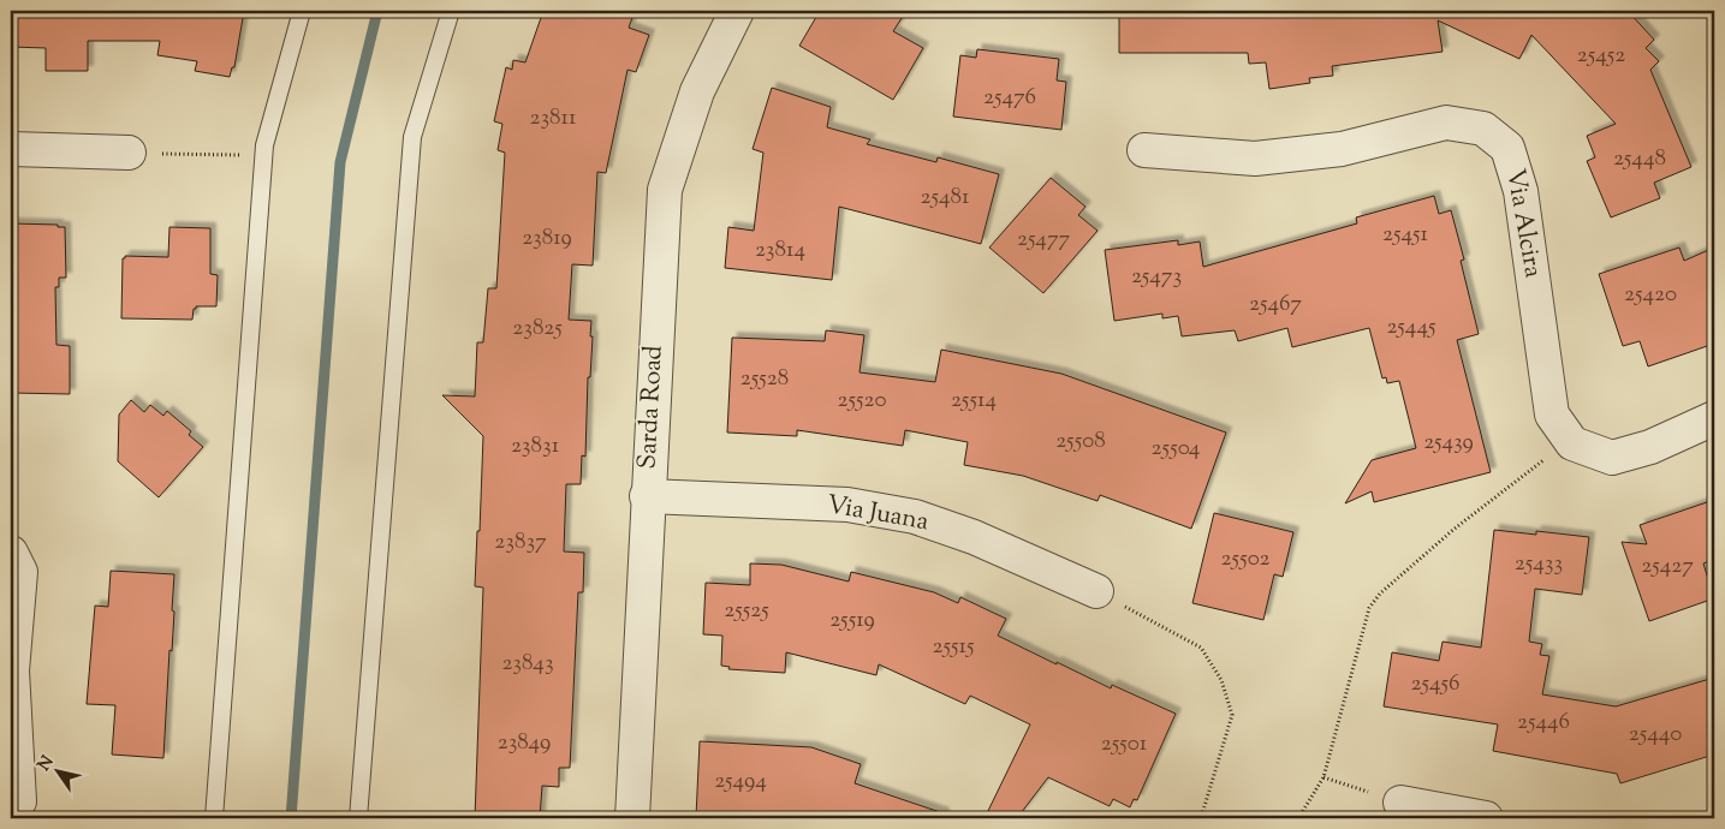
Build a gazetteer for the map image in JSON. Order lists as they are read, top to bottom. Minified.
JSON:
{"streets":{"street":["Via Alcira","Sarda Road","Via Juana"]},"crossings":[["Sarda Road","Via Juana"]],"house_numbers":["25452","25476","23811","25448","25481","25451","23819","25477","23814","25473","25420","25467","25445","23825","25528","25520","25514","25508","25439","23831","25504","23837","25502","25433","25427","25525","25519","25515","23843","25456","25446","25440","23849","25501","25494"],"north":"top left"}
